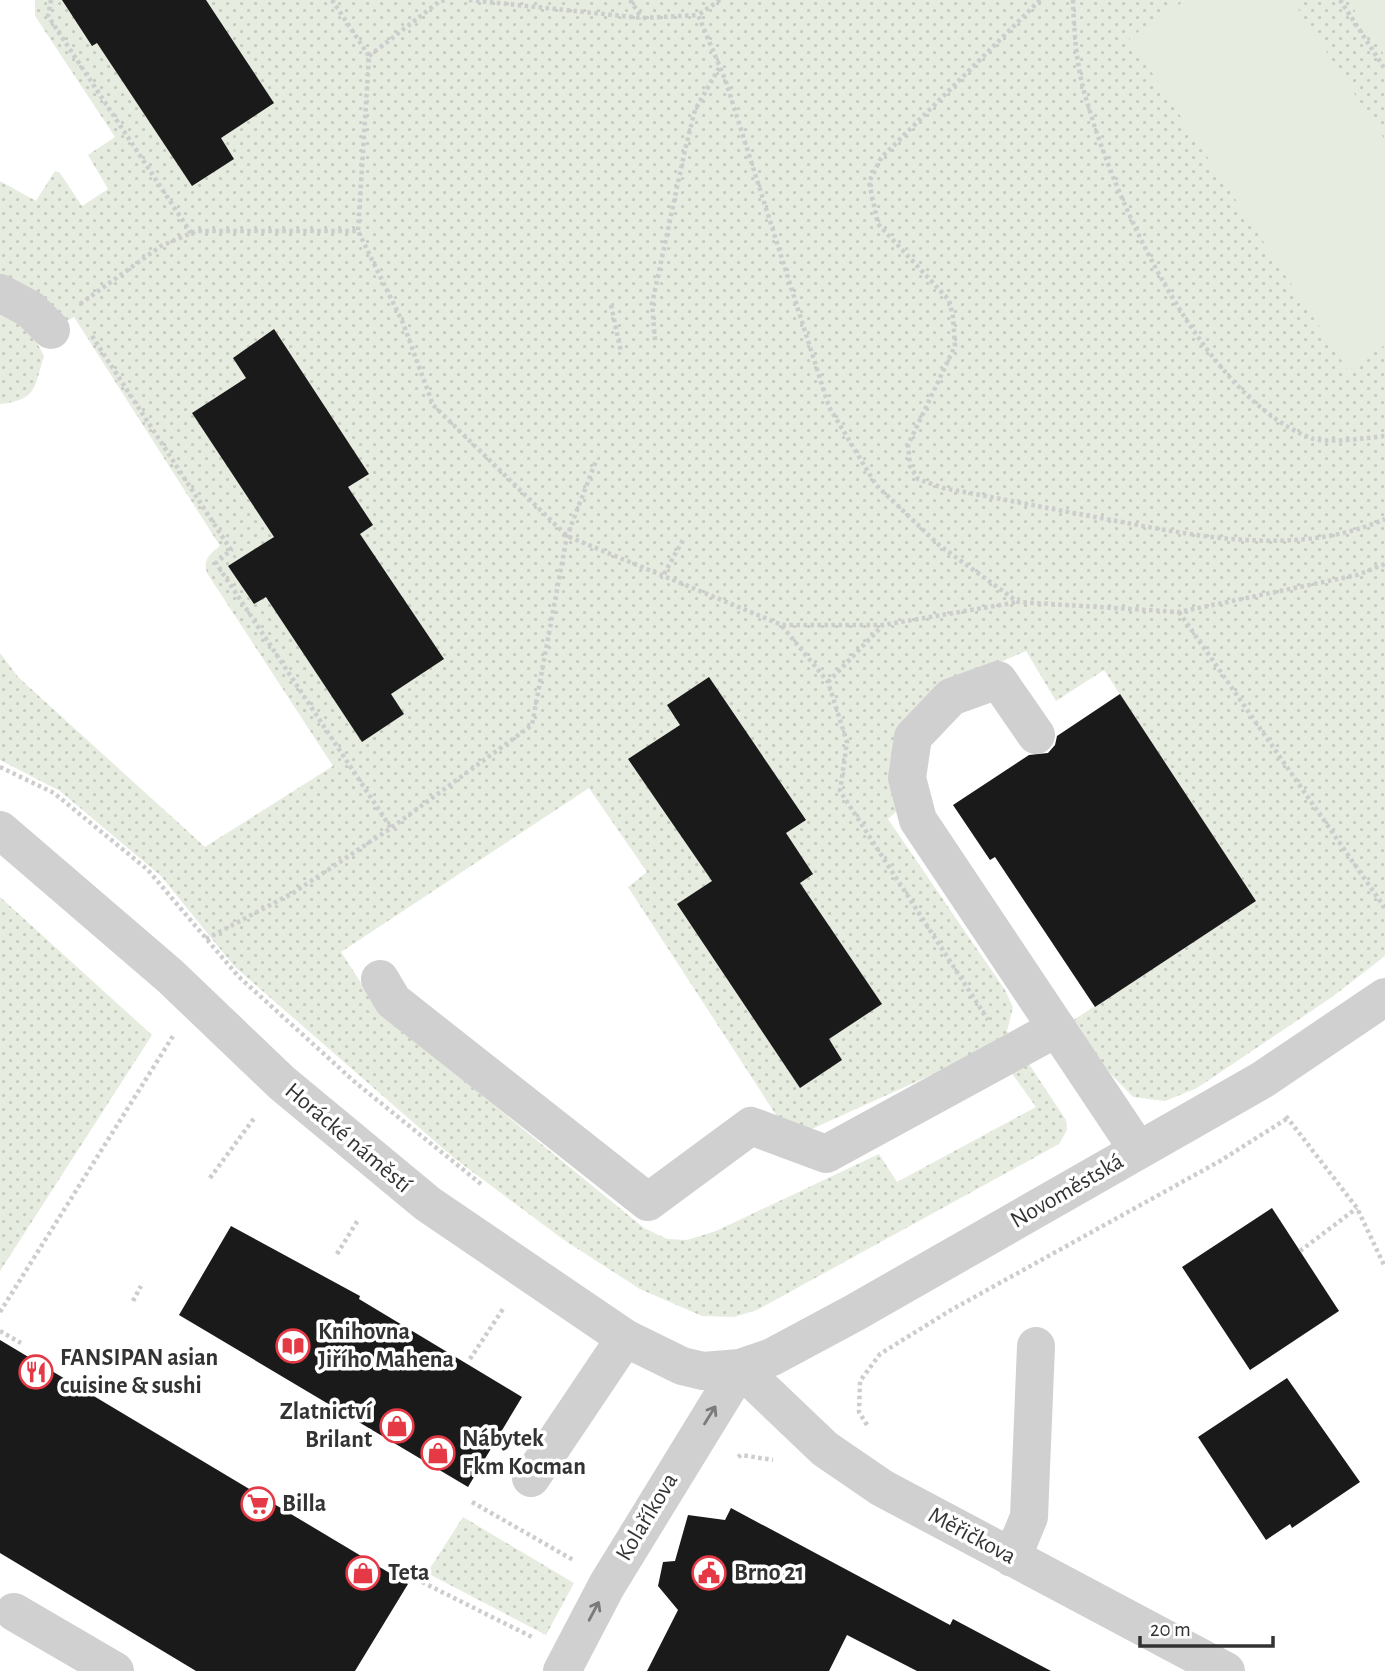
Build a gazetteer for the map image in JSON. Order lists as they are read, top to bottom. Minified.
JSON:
{"streets":{"street":["Horácké náměstí","Novoměstská","Kolaříkova","Měřičkova"]},"crossings":[["Horácké náměstí","Novoměstská"],["Horácké náměstí","Kolaříkova"],["Horácké náměstí","Měřičkova"],["Novoměstská","Kolaříkova"],["Novoměstská","Měřičkova"],["Kolaříkova","Měřičkova"]],"places":{"library":["Knihovna Jiřího Mahena"],"restaurant":["FANSIPAN asian cuisine & sushi"],"shop":["Zlatnictví Brilant","Nábytek Fkm Kocman","Teta"],"supermarket":["Billa"],"public building":["Brno 21"]},"scale_bar":"20 m"}
